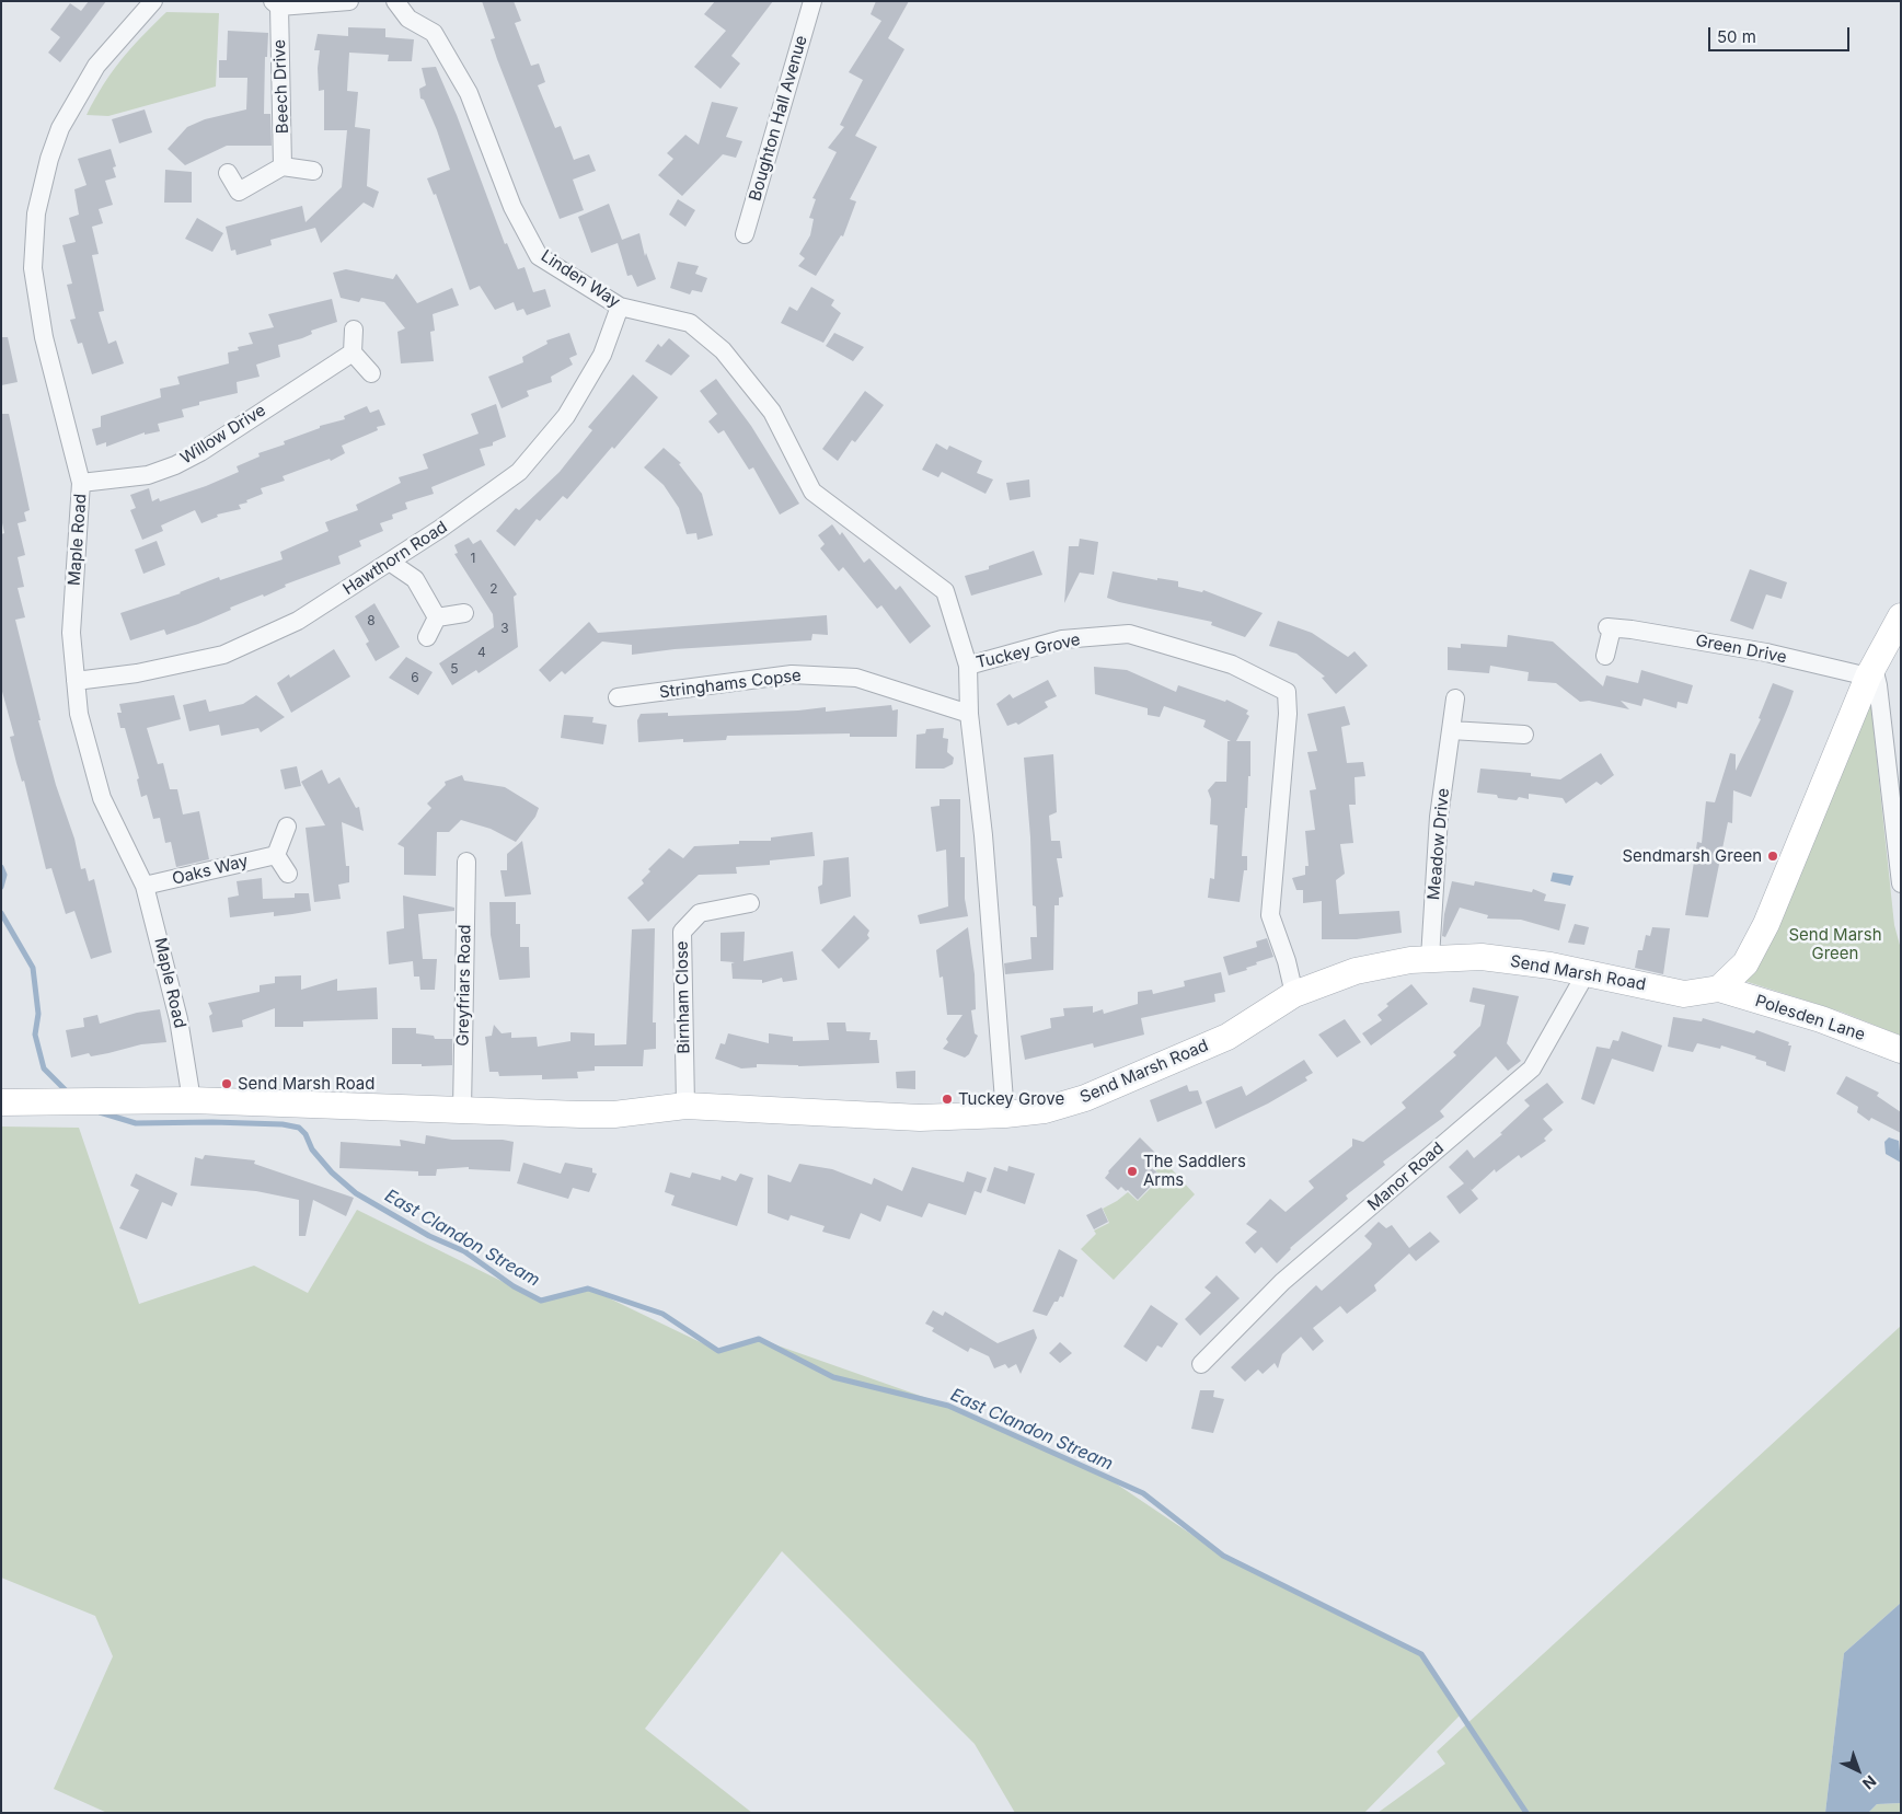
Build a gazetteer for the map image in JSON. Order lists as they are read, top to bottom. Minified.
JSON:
{"streets":{"main road":["Send Marsh Road","Polesden Lane"],"street":["Beech Drive","Boughton Hall Avenue","Linden Way","Willow Drive","Maple Road","Hawthorn Road","Green Drive","Tuckey Grove","Stringhams Copse","Meadow Drive","Oaks Way","Greyfriars Road","Birnham Close","Manor Road"]},"crossings":[["Linden Way","Hawthorn Road"],["Linden Way","Tuckey Grove"],["Willow Drive","Maple Road"],["Maple Road","Hawthorn Road"],["Maple Road","Oaks Way"],["Maple Road","Send Marsh Road"],["Tuckey Grove","Stringhams Copse"],["Tuckey Grove","Send Marsh Road"],["Meadow Drive","Send Marsh Road"],["Send Marsh Road","Greyfriars Road"],["Send Marsh Road","Birnham Close"],["Send Marsh Road","Polesden Lane"],["Send Marsh Road","Manor Road"]],"water":["East Clandon Stream"],"parks":["Send Marsh Green"],"places":["Sendmarsh Green","Send Marsh Road","Tuckey Grove","The Saddlers Arms"],"house_numbers":["1","2","8","3","4","5","6"],"scale_bar":"50 m","north":"bottom right"}
